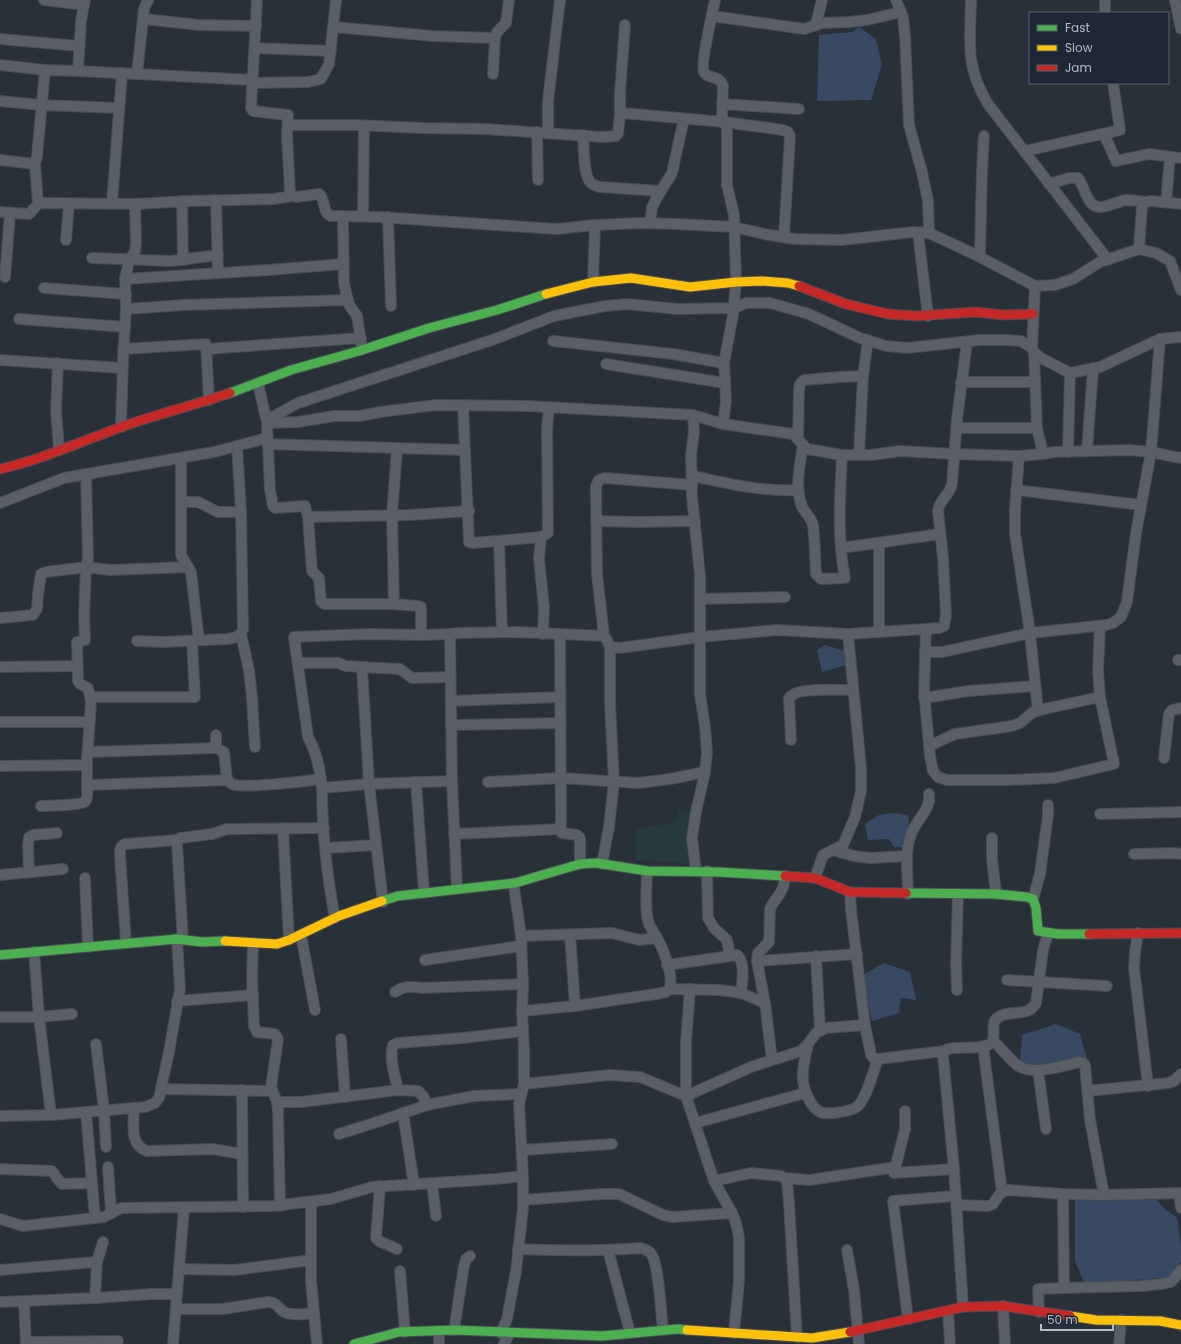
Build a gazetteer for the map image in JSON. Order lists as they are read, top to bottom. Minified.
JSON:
{"legend":["Fast","Slow","Jam"],"scale_bar":"50 m"}
